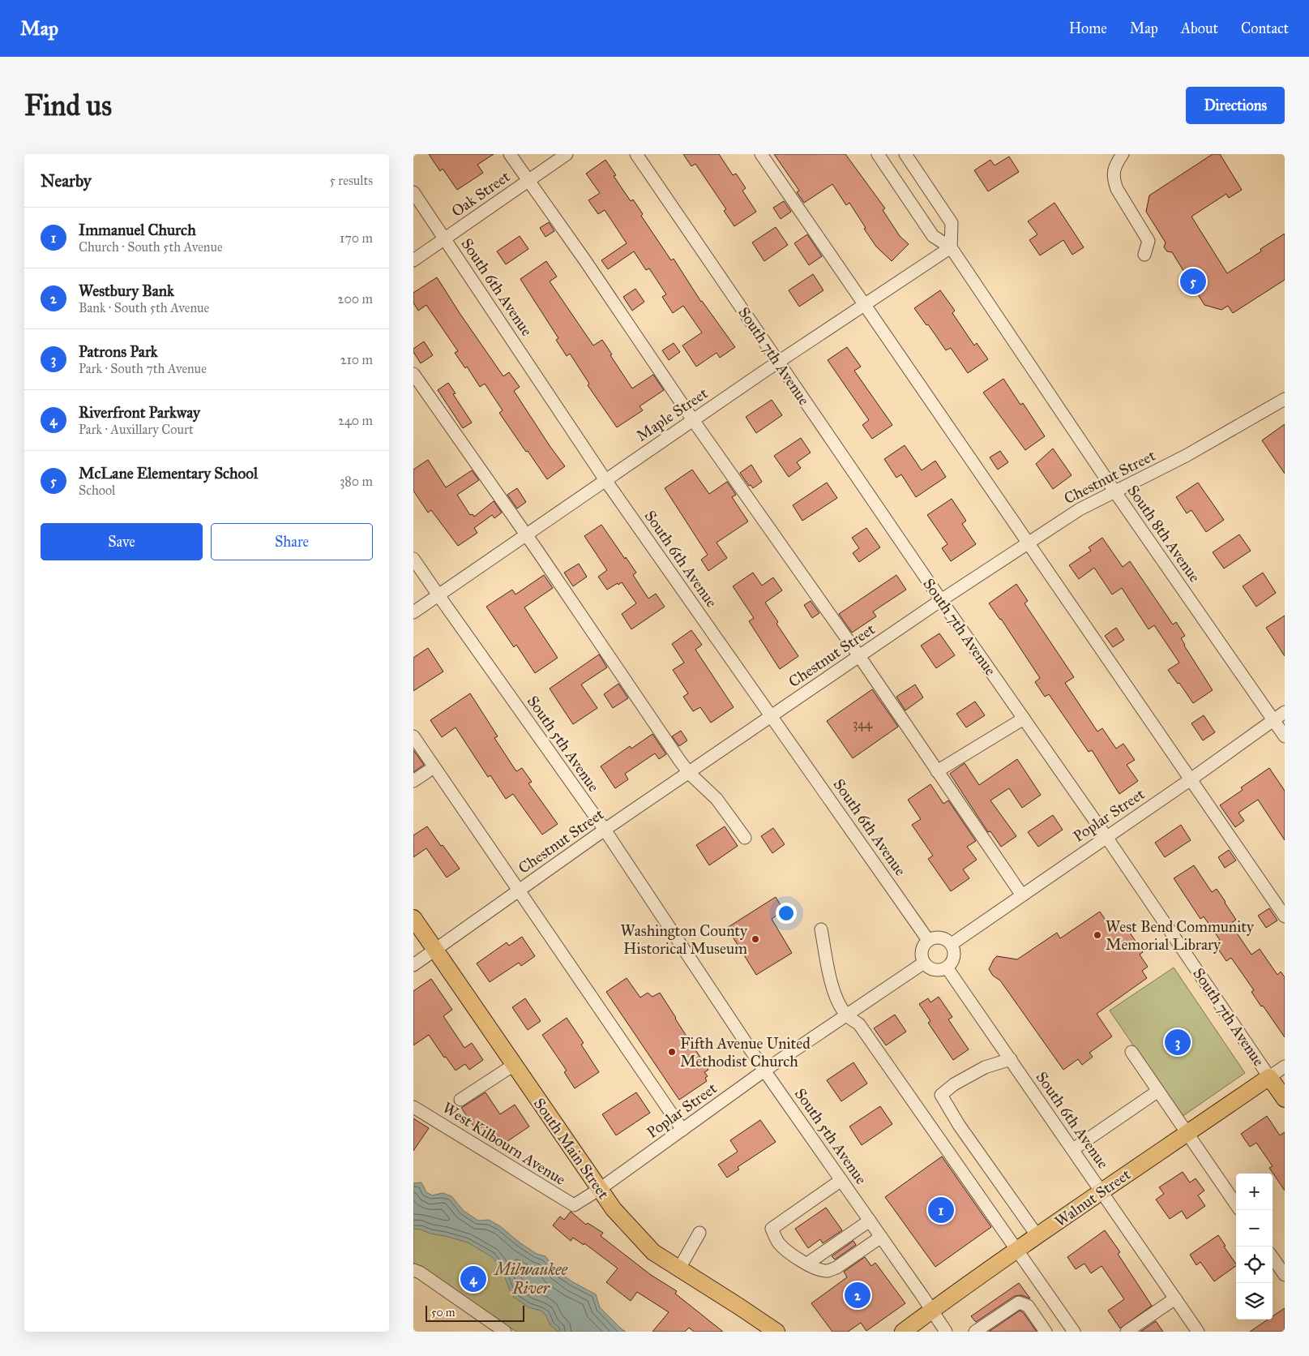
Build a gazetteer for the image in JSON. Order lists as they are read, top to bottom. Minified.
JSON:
{"streets":{"main road":["South 7th Avenue","South Main Street","Walnut Street"],"street":["Oak Street","South 6th Avenue","Maple Street","Chestnut Street","South 8th Avenue","South 5th Avenue","Poplar Street","West Kilbourn Avenue"]},"crossings":[["Oak Street","South 6th Avenue"],["South 6th Avenue","Maple Street"],["South 6th Avenue","Chestnut Street"],["South 6th Avenue","Poplar Street"],["South 6th Avenue","Walnut Street"],["South 7th Avenue","Maple Street"],["South 7th Avenue","Chestnut Street"],["South 7th Avenue","Poplar Street"],["South 7th Avenue","Walnut Street"],["Maple Street","South 8th Avenue"],["Maple Street","South 5th Avenue"],["Chestnut Street","South 8th Avenue"],["Chestnut Street","South 5th Avenue"],["Chestnut Street","South Main Street"],["South 8th Avenue","Poplar Street"],["South 5th Avenue","Poplar Street"],["South 5th Avenue","Walnut Street"],["Poplar Street","West Kilbourn Avenue"],["Poplar Street","South Main Street"],["West Kilbourn Avenue","South Main Street"]],"water":["Milwaukee River"],"places":["West Bend Community Memorial Library","Washington County Historical Museum","Fifth Avenue United Methodist Church"],"house_numbers":["344"],"scale_bar":"50 m","page":{"header":"Map","nav":["Home","Map","About","Contact"],"buttons":["Directions",["Save","Share"]],"title":"Find us","heading":["Nearby","5 results"],"list":[{"mark":"1","name":"Immanuel Church","note":"Church · South 5th Avenue","value":"170 m"},{"mark":"2","name":"Westbury Bank","note":"Bank · South 5th Avenue","value":"200 m"},{"mark":"3","name":"Patrons Park","note":"Park · South 7th Avenue","value":"210 m"},{"mark":"4","name":"Riverfront Parkway","note":"Park · Auxillary Court","value":"240 m"},{"mark":"5","name":"McLane Elementary School","note":"School","value":"380 m"}],"pins":["5","3","1","4","2"],"map_buttons":["+","−"],"scale":"50 m"}}
